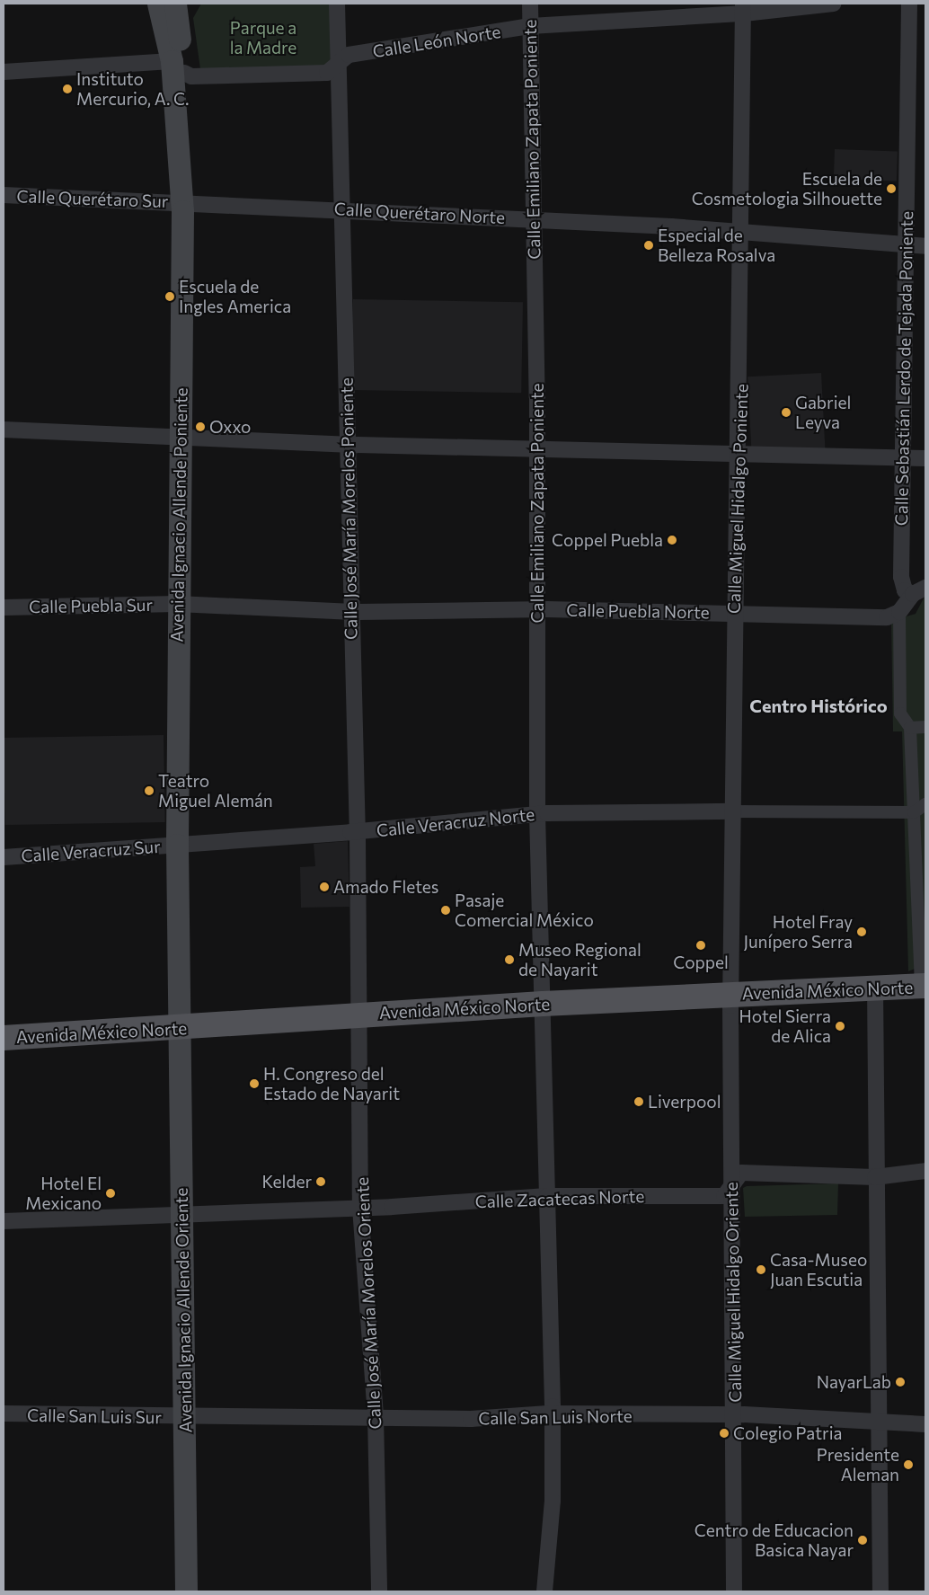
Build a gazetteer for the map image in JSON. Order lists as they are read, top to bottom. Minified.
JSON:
{"streets":{"main road":["Avenida Ignacio Allende Poniente","Avenida México Norte","Avenida Ignacio Allende Oriente"],"street":["Calle León Norte","Calle Emiliano Zapata Poniente","Calle Querétaro Sur","Calle Querétaro Norte","Calle Sebastián Lerdo de Tejada Poniente","Calle Miguel Hidalgo Poniente","Calle José María Morelos Poniente","Calle Puebla Sur","Calle Puebla Norte","Calle Veracruz Norte","Calle Veracruz Sur","Calle Zacatecas Norte","Calle Miguel Hidalgo Oriente","Calle José María Morelos Oriente","Calle San Luis Sur","Calle San Luis Norte"]},"crossings":[["Calle León Norte","Calle Emiliano Zapata Poniente"],["Calle León Norte","Calle Miguel Hidalgo Poniente"],["Calle León Norte","Calle José María Morelos Poniente"],["Calle León Norte","Avenida Ignacio Allende Poniente"],["Calle Emiliano Zapata Poniente","Calle Querétaro Norte"],["Calle Emiliano Zapata Poniente","Calle Puebla Norte"],["Calle Emiliano Zapata Poniente","Calle Veracruz Norte"],["Calle Emiliano Zapata Poniente","Avenida México Norte"],["Calle Emiliano Zapata Poniente","Calle Zacatecas Norte"],["Calle Emiliano Zapata Poniente","Calle San Luis Norte"],["Calle Querétaro Sur","Calle Querétaro Norte"],["Calle Querétaro Sur","Avenida Ignacio Allende Poniente"],["Calle Querétaro Norte","Calle Sebastián Lerdo de Tejada Poniente"],["Calle Querétaro Norte","Calle Miguel Hidalgo Poniente"],["Calle Querétaro Norte","Calle José María Morelos Poniente"],["Calle Querétaro Norte","Avenida Ignacio Allende Poniente"],["Calle Miguel Hidalgo Poniente","Calle Puebla Norte"],["Calle Miguel Hidalgo Poniente","Calle Veracruz Norte"],["Calle Miguel Hidalgo Poniente","Avenida México Norte"],["Calle Miguel Hidalgo Poniente","Calle Miguel Hidalgo Oriente"],["Calle José María Morelos Poniente","Calle Puebla Norte"],["Calle José María Morelos Poniente","Calle Veracruz Norte"],["Calle José María Morelos Poniente","Avenida México Norte"],["Calle José María Morelos Poniente","Calle José María Morelos Oriente"],["Avenida Ignacio Allende Poniente","Calle Puebla Sur"],["Avenida Ignacio Allende Poniente","Calle Puebla Norte"],["Avenida Ignacio Allende Poniente","Calle Veracruz Norte"],["Avenida Ignacio Allende Poniente","Calle Veracruz Sur"],["Avenida Ignacio Allende Poniente","Avenida México Norte"],["Avenida Ignacio Allende Poniente","Avenida Ignacio Allende Oriente"],["Calle Puebla Sur","Calle Puebla Norte"],["Calle Veracruz Norte","Calle Veracruz Sur"],["Avenida México Norte","Calle Miguel Hidalgo Oriente"],["Avenida México Norte","Calle José María Morelos Oriente"],["Avenida México Norte","Avenida Ignacio Allende Oriente"],["Calle Zacatecas Norte","Calle Miguel Hidalgo Oriente"],["Calle Zacatecas Norte","Calle José María Morelos Oriente"],["Calle Zacatecas Norte","Avenida Ignacio Allende Oriente"],["Calle Miguel Hidalgo Oriente","Calle San Luis Norte"],["Calle José María Morelos Oriente","Calle San Luis Norte"],["Avenida Ignacio Allende Oriente","Calle San Luis Sur"],["Avenida Ignacio Allende Oriente","Calle San Luis Norte"],["Calle San Luis Sur","Calle San Luis Norte"]],"districts":["Centro Histórico"],"parks":["Parque a la Madre"],"places":["Instituto Mercurio, A. C.","Escuela de Cosmetologia Silhouette","Especial de Belleza Rosalva","Escuela de Ingles America","Gabriel Leyva","Oxxo","Coppel Puebla","Teatro Miguel Alemán","Amado Fletes","Pasaje Comercial México","Hotel Fray Junípero Serra","Coppel","Museo Regional de Nayarit","Hotel Sierra de Alica","H. Congreso del Estado de Nayarit","Liverpool","Kelder","Hotel El Mexicano","Casa-Museo Juan Escutia","NayarLab","Colegio Patria","Presidente Aleman","Centro de Educacion Basica Nayar"]}
